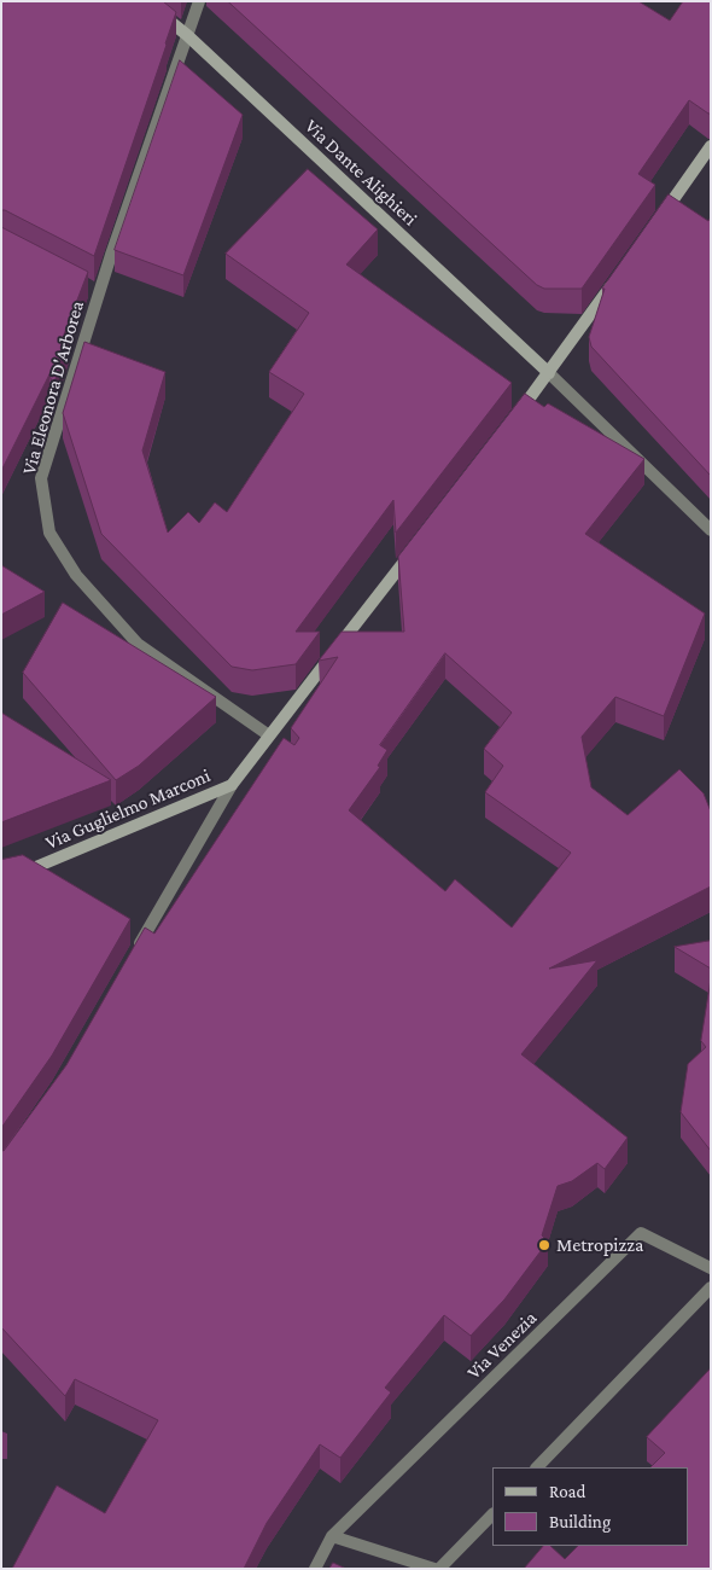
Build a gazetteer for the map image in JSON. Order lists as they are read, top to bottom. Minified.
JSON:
{"streets":{"main road":["Via Dante Alighieri","Via Guglielmo Marconi"],"street":["Via Eleonora D'Arborea","Via Venezia"]},"crossings":[["Via Dante Alighieri","Via Eleonora D'Arborea"],["Via Eleonora D'Arborea","Via Guglielmo Marconi"]],"places":["Metropizza"],"legend":["Road","Building"]}
